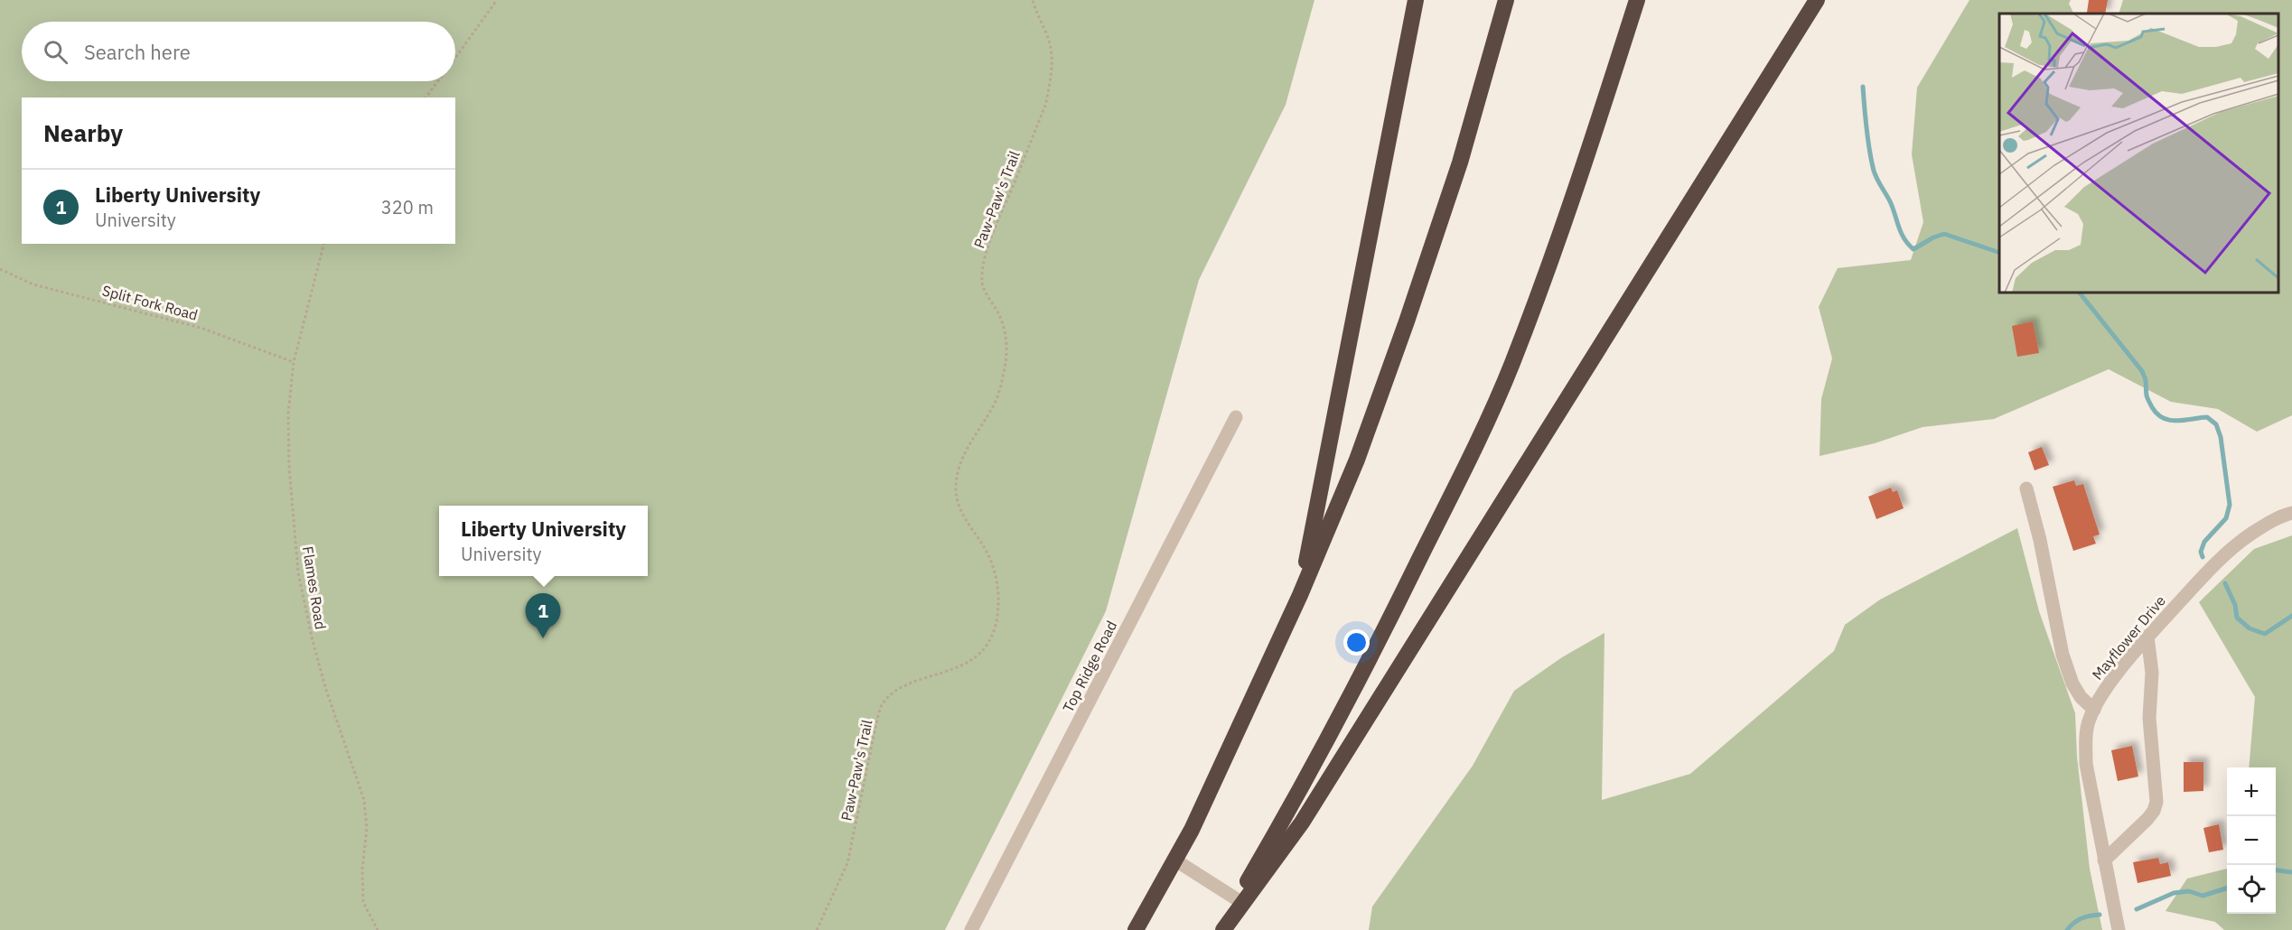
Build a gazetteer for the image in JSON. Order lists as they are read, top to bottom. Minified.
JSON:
{"streets":{"street":["Mayflower Drive","Top Ridge Road"],"path":["Paw-Paw's Trail","Split Fork Road","Flames Road"]},"crossings":[["Split Fork Road","Flames Road"]],"page":{"search":"Search here","heading":"Nearby","list":[{"mark":"1","name":"Liberty University","note":"University","value":"320 m"}],"popup":["Liberty University","University"],"pins":"1","map_buttons":["+","−"]}}
